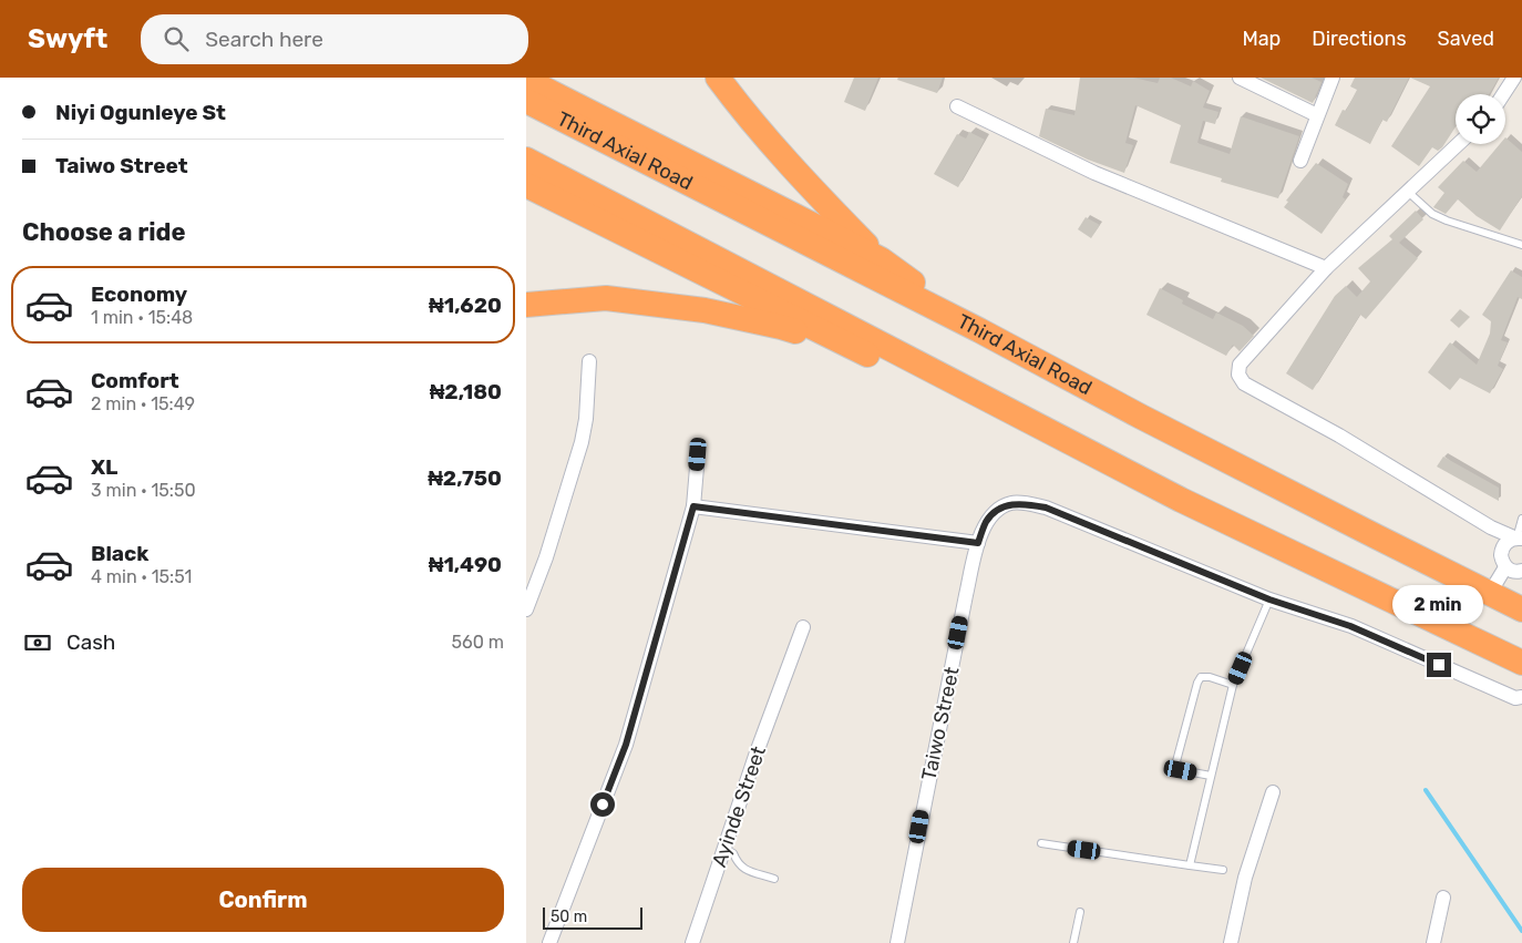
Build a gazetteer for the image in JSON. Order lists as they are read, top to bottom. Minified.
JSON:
{"streets":{"highway":["Third Axial Road"],"street":["Taiwo Street","Ayinde Street"]},"scale_bar":"50 m","page":{"header":"Swyft","search":"Search here","nav":["Map","Directions","Saved"],"banner":["Niyi Ogunleye St","Taiwo Street"],"heading":"Choose a ride","list":[{"name":"Economy","note":"1 min · 15:48","value":"₦1,620"},{"name":"Comfort","note":"2 min · 15:49","value":"₦2,180"},{"name":"XL","note":"3 min · 15:50","value":"₦2,750"},{"name":"Black","note":"4 min · 15:51","value":"₦1,490"}],"bubble":"2 min","pay":["Cash","560 m"],"buttons":"Confirm","scale":"50 m"}}
